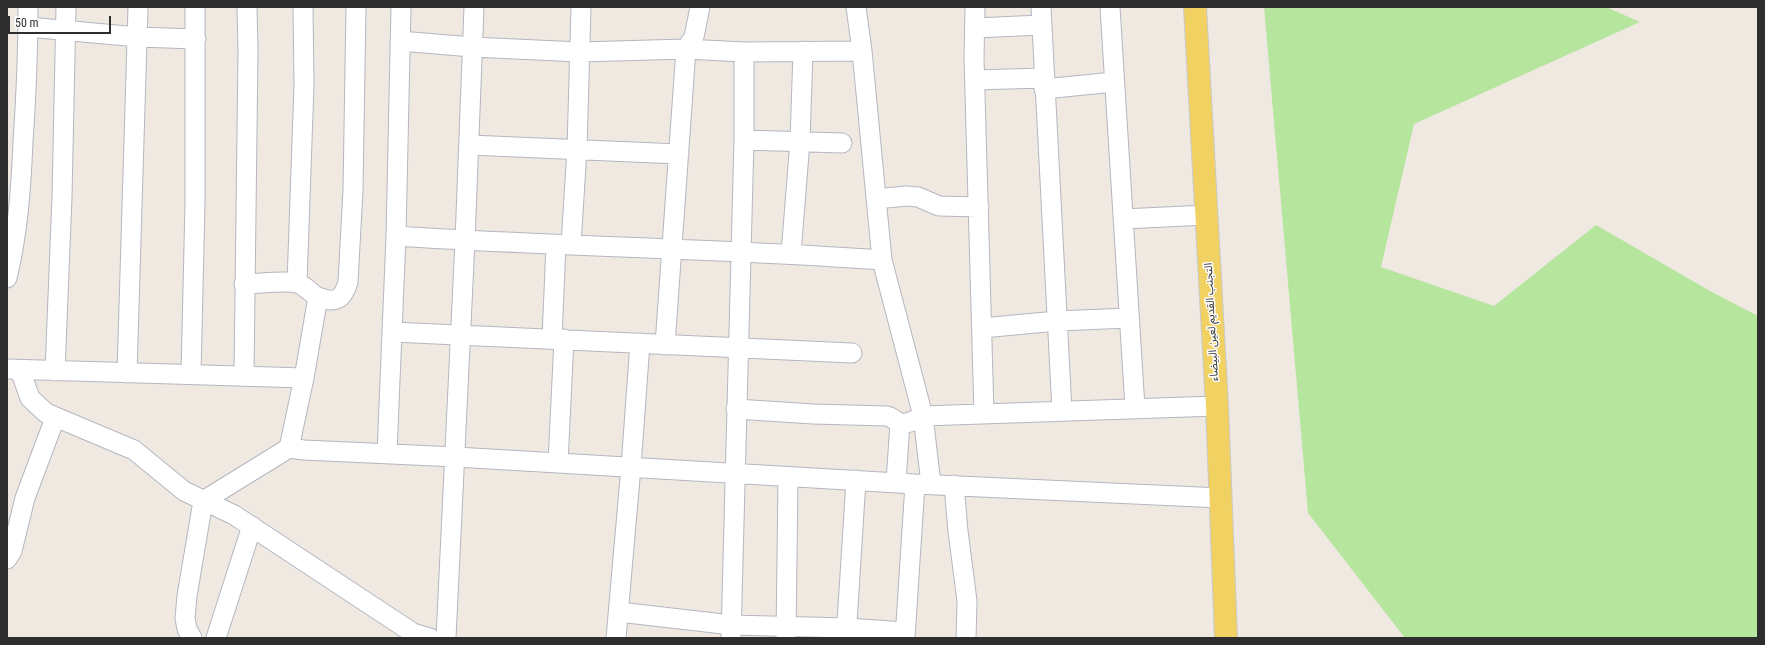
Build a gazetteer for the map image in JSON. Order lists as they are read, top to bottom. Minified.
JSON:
{"streets":{"main road":["التجنب القديم لعين البيضاء"]},"scale_bar":"50 m"}
